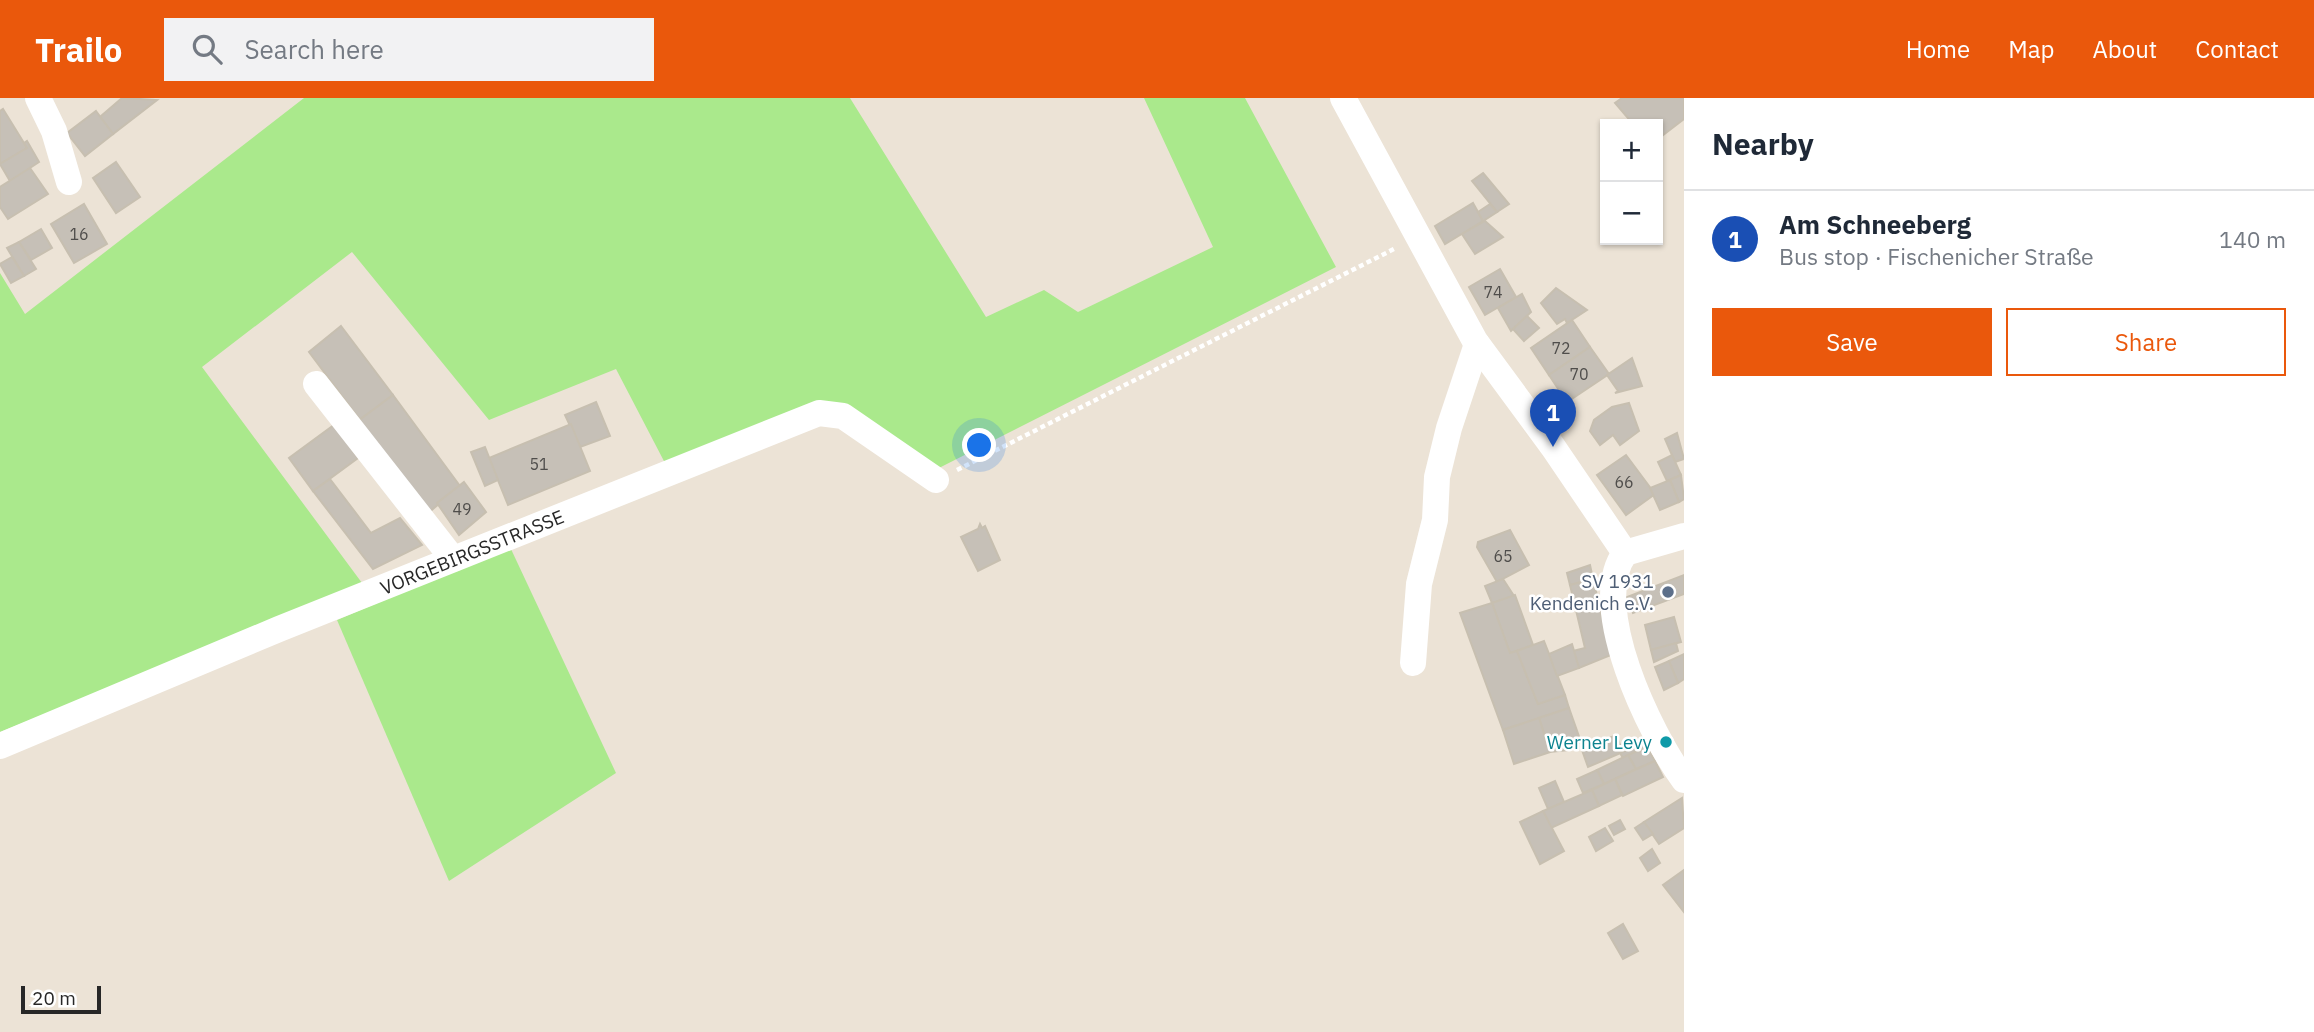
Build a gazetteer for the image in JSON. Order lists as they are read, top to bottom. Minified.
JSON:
{"streets":{"street":["VORGEBIRGSSTRASSE"]},"places":["SV 1931 Kendenich e.V.","Werner Levy"],"house_numbers":["16","74","72","70","51","66","49","65"],"scale_bar":"20 m","page":{"header":"Trailo","search":"Search here","nav":["Home","Map","About","Contact"],"heading":"Nearby","map_buttons":["+","−"],"list":[{"mark":"1","name":"Am Schneeberg","note":"Bus stop · Fischenicher Straße","value":"140 m"}],"buttons":["Save","Share"],"pins":"1","scale":"20 m"}}
